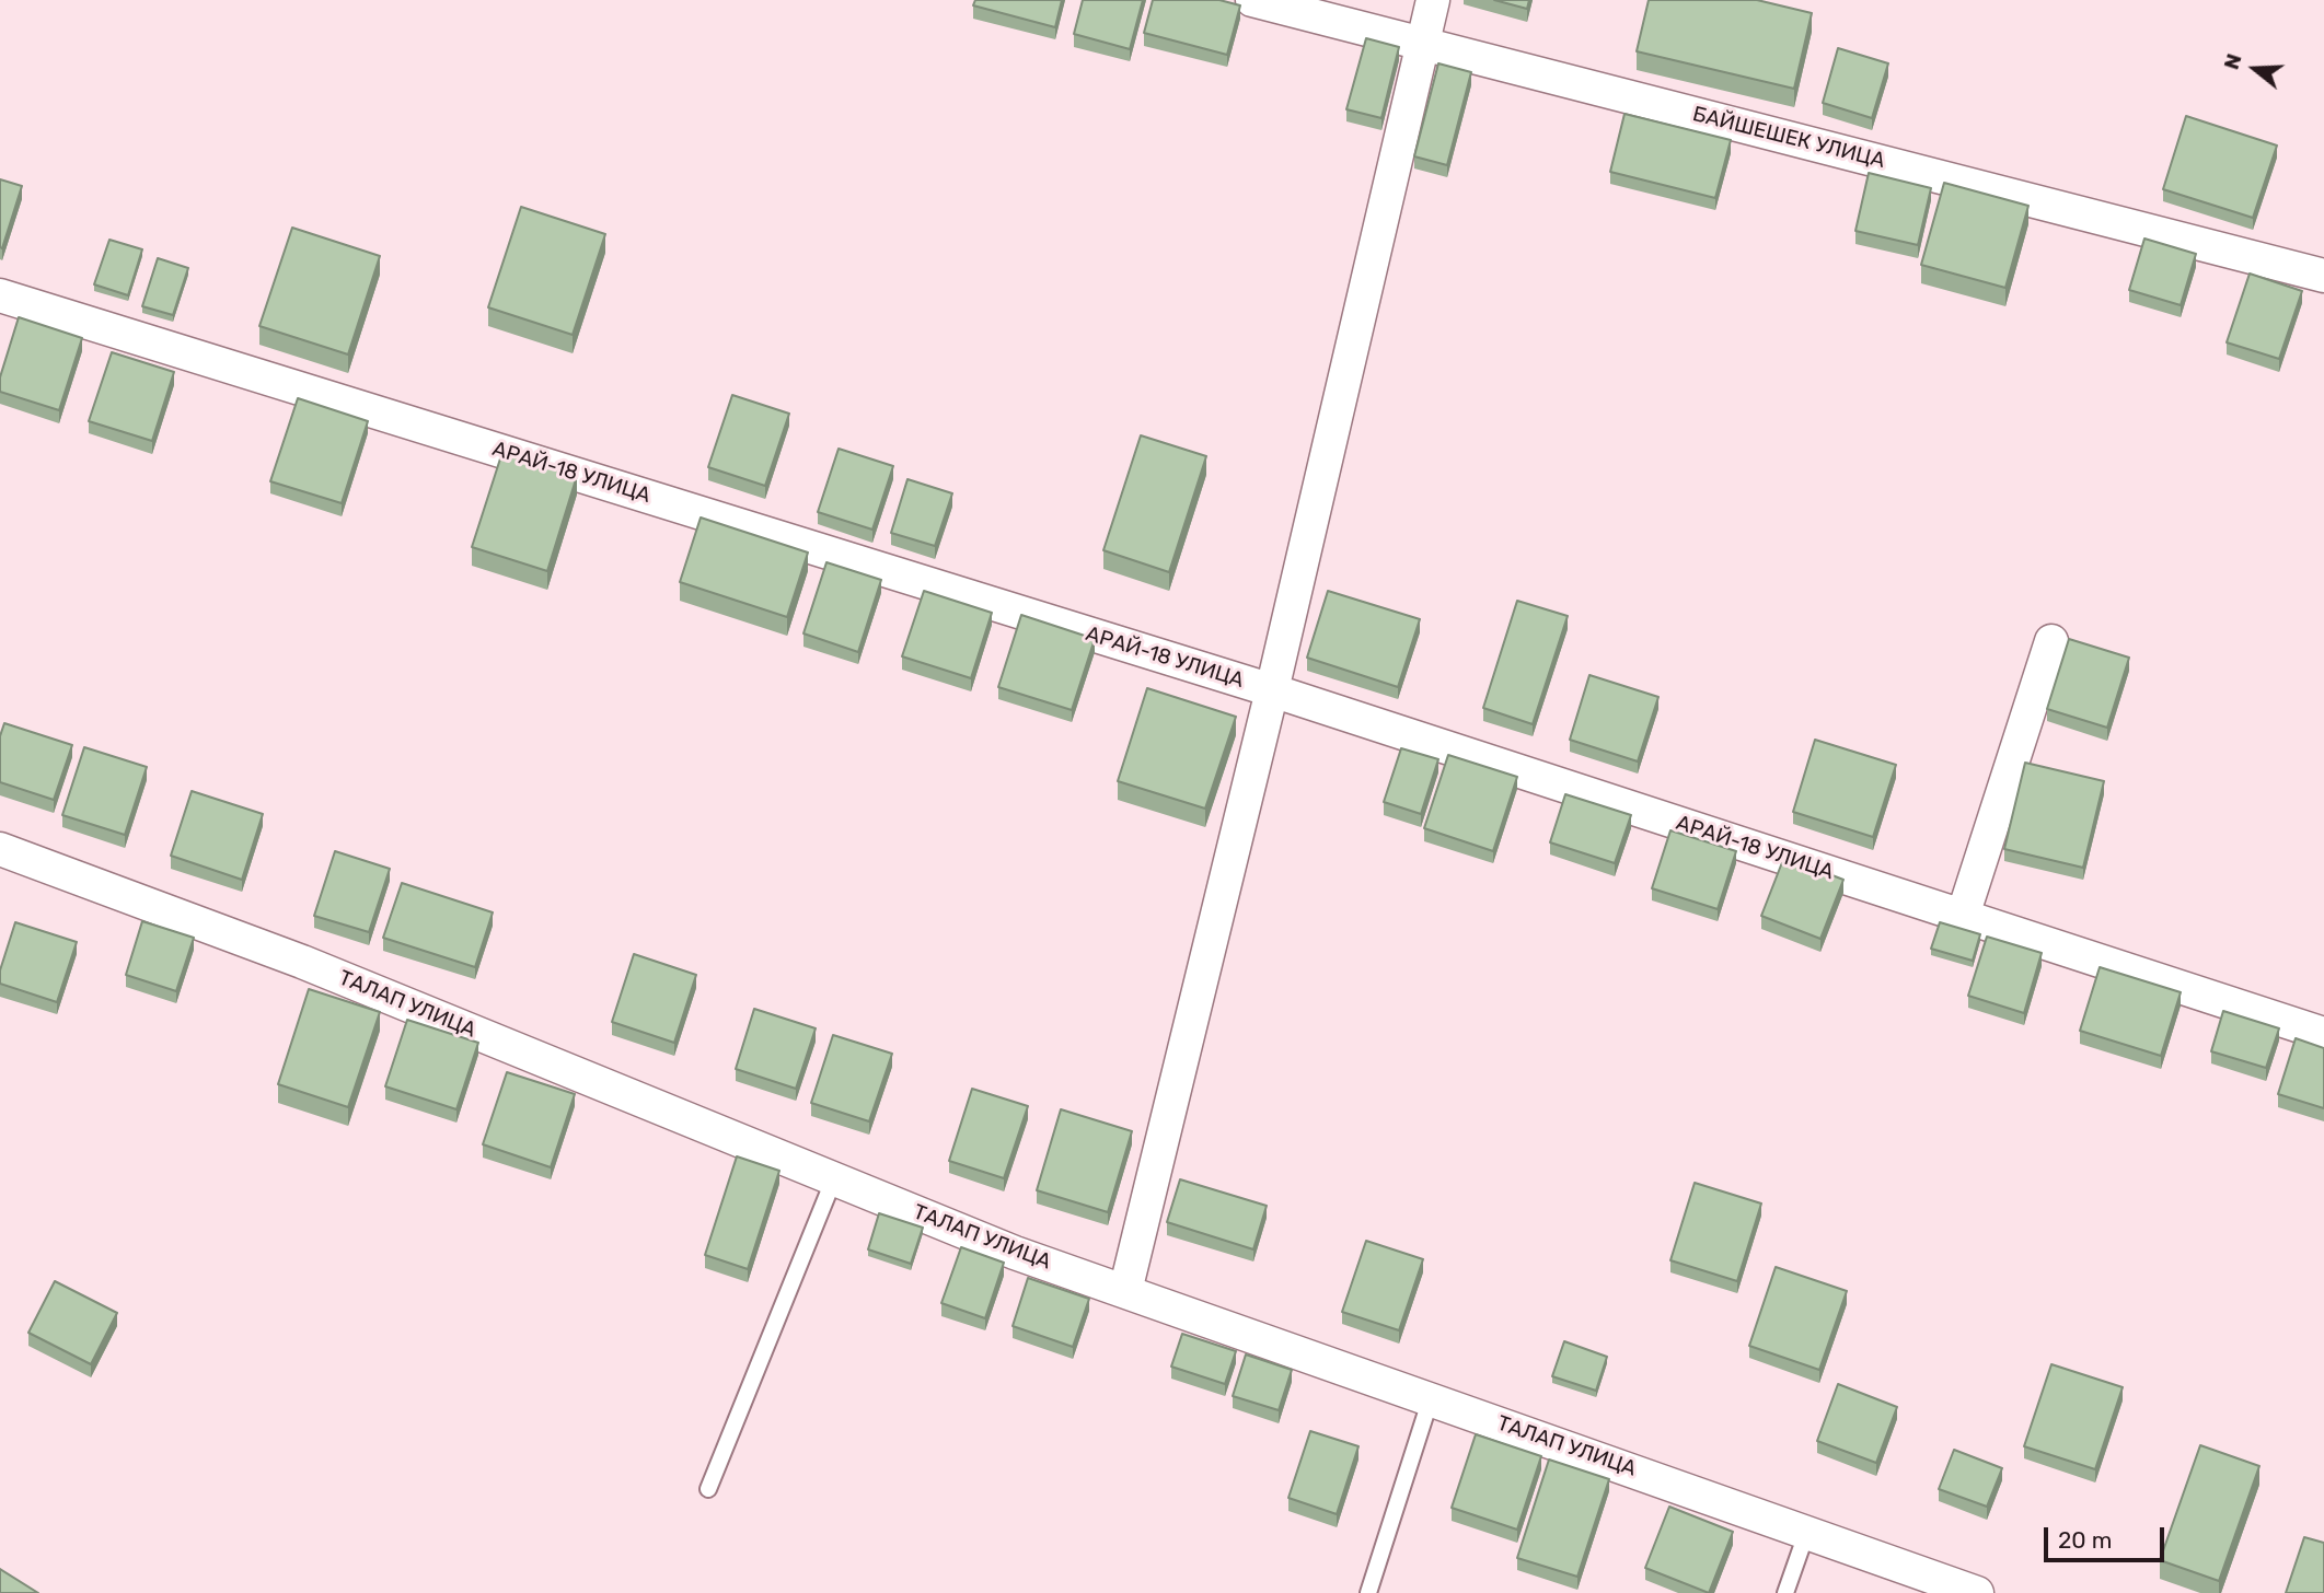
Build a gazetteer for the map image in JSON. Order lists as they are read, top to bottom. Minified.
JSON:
{"streets":{"street":["БАЙШЕШЕК УЛИЦА","АРАЙ-18 УЛИЦА","ТАЛАП УЛИЦА"]},"scale_bar":"20 m","north":"left"}
